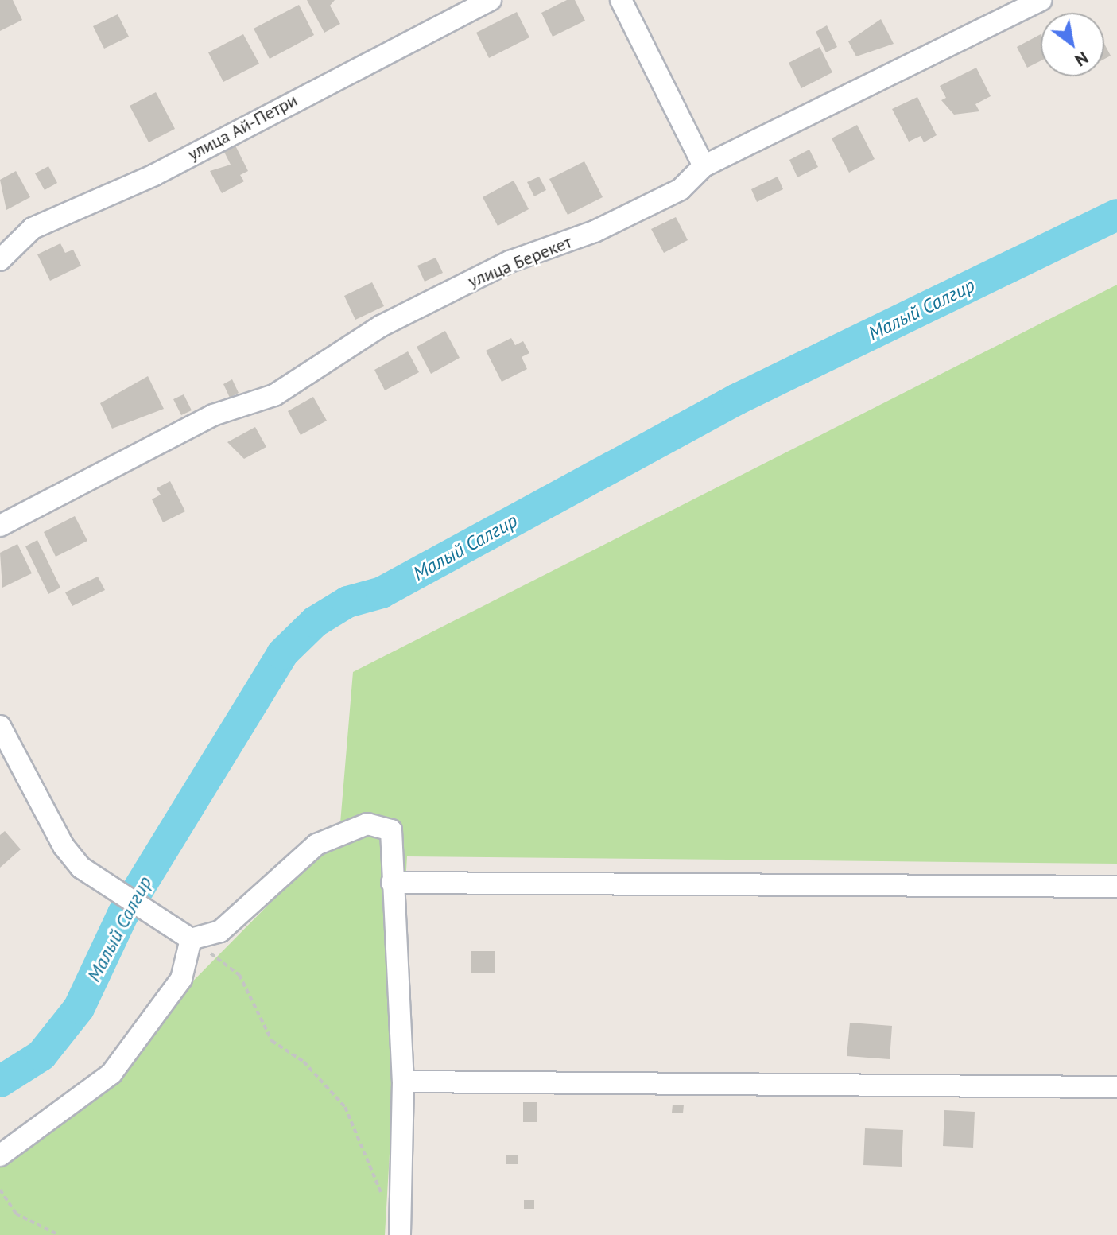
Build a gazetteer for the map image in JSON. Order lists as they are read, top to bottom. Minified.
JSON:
{"streets":{"street":["улица Ай-Петри","улица Берекет"]},"water":["Малый Салгир"],"north":"bottom right"}
